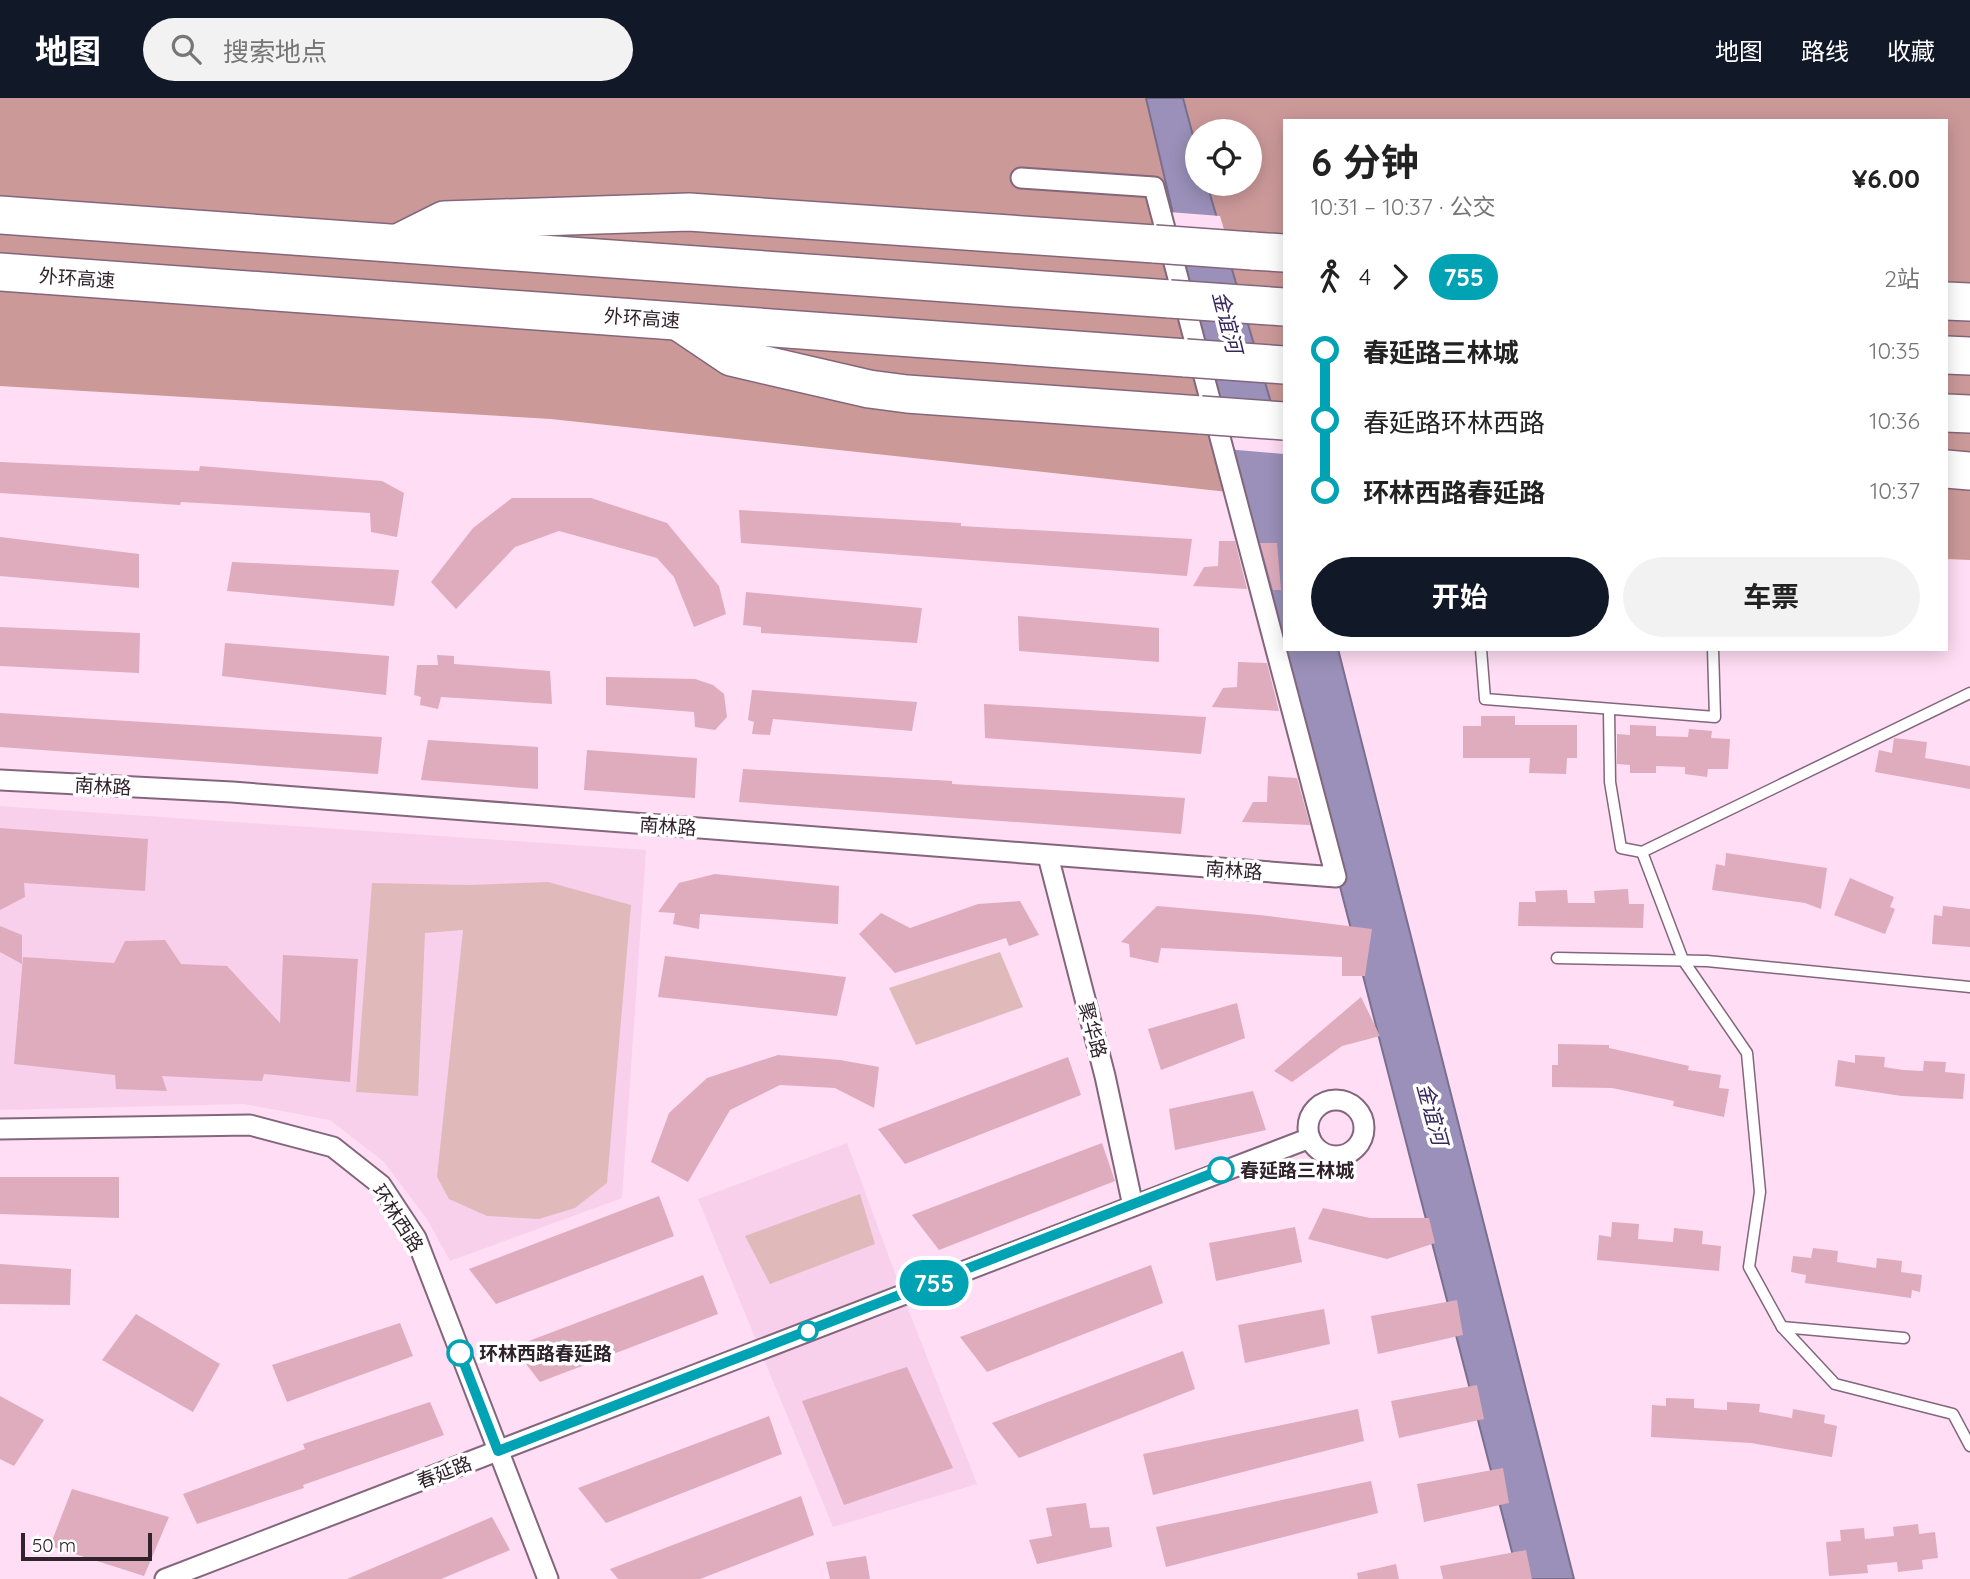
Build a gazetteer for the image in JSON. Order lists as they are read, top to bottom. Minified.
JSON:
{"streets":{"highway":["外环高速"],"street":["南林路","聚华路","环林西路","春延路"]},"crossings":[["南林路","聚华路"],["聚华路","春延路"],["环林西路","春延路"]],"water":["金谊河"],"places":["春延路三林城","环林西路春延路"],"lines":["bus line 755"],"scale_bar":"50 m","page":{"header":"地图","search":"搜索地点","nav":["地图","路线","收藏"],"on_map":"755","heading":["6 分钟","10:31 – 10:37 · 公交","¥6.00"],"legs":["4","755","2站"],"list":[{"name":"春延路三林城","value":"10:35"},{"name":"春延路环林西路","value":"10:36"},{"name":"环林西路春延路","value":"10:37"}],"buttons":["开始","车票"],"scale":"50 m"}}
